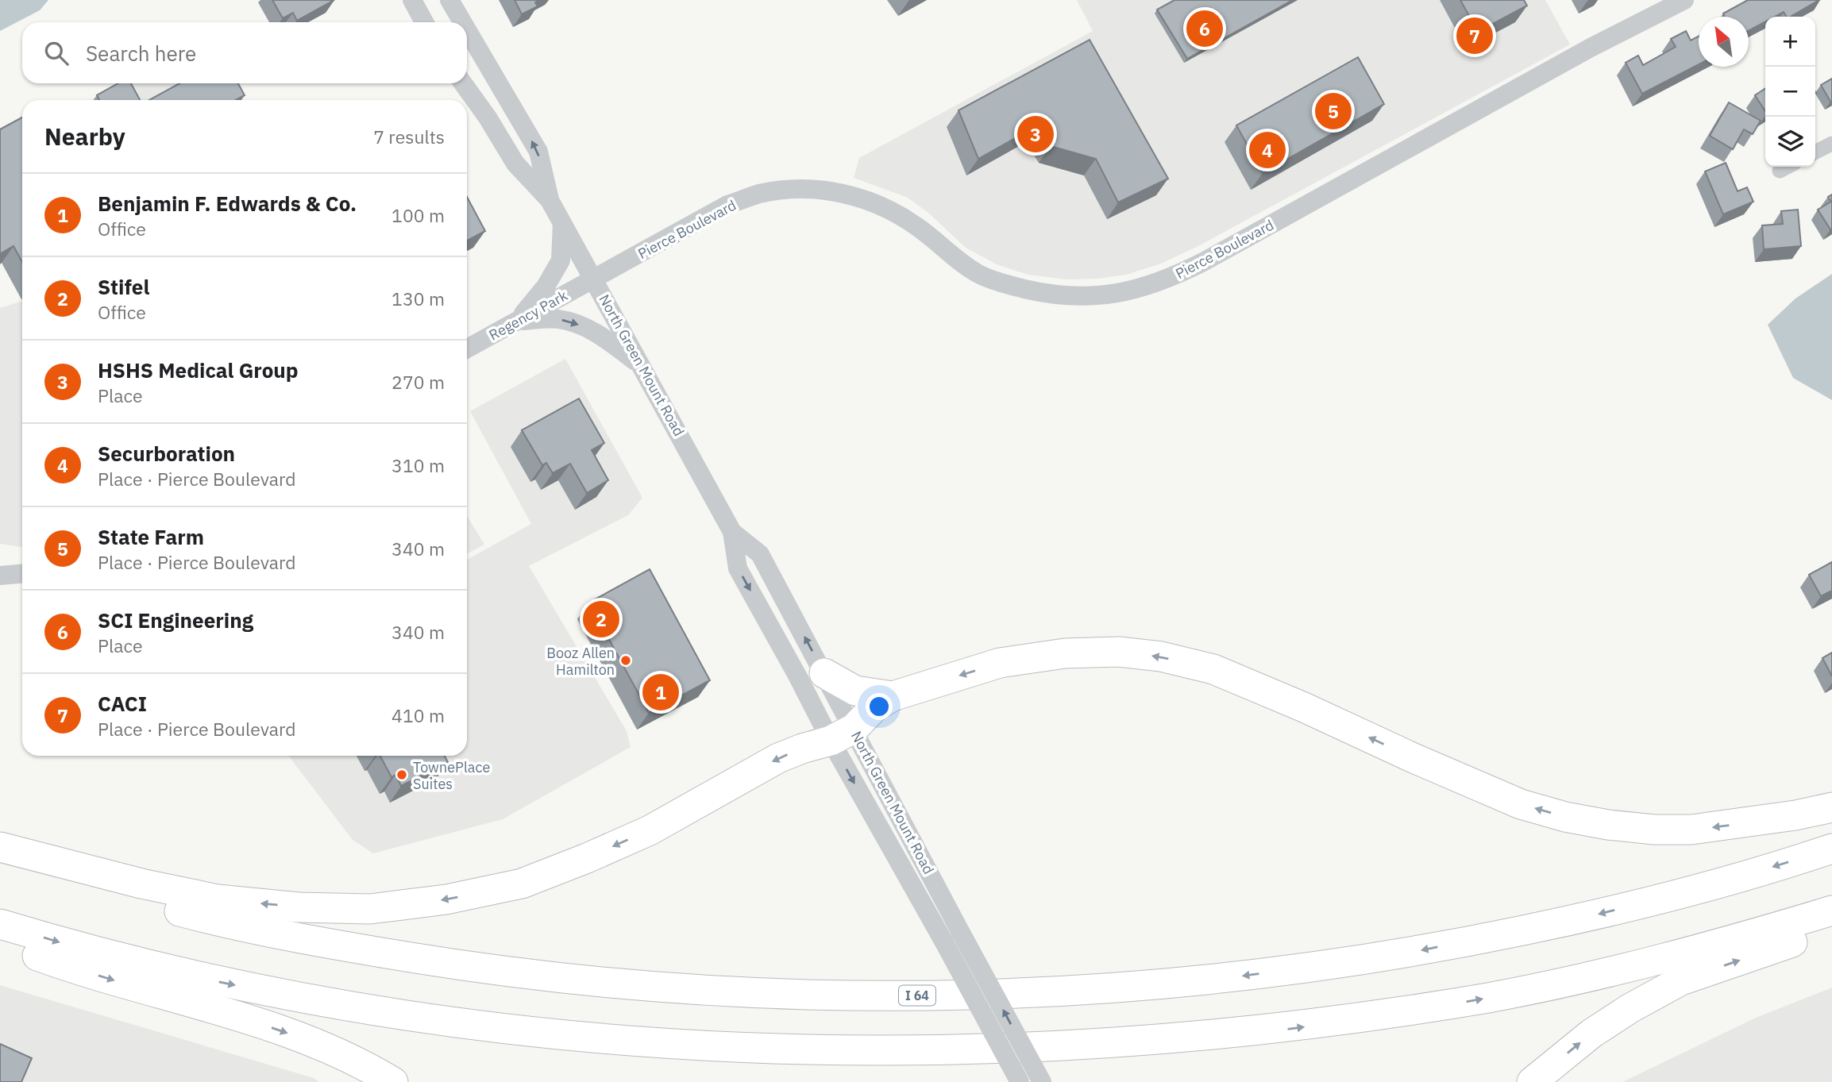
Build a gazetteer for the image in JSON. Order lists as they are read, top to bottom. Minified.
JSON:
{"streets":{"highway":["I 64"],"street":["Pierce Boulevard","Regency Park","North Green Mount Road"]},"crossings":[["Pierce Boulevard","Regency Park"],["Pierce Boulevard","North Green Mount Road"],["Regency Park","North Green Mount Road"]],"places":["Booz Allen Hamilton","TownePlace Suites"],"north":"top left","page":{"pins":["6","7","5","3","4","2","1"],"map_buttons":["+","−"],"search":"Search here","heading":["Nearby","7 results"],"list":[{"mark":"1","name":"Benjamin F. Edwards & Co.","note":"Office","value":"100 m"},{"mark":"2","name":"Stifel","note":"Office","value":"130 m"},{"mark":"3","name":"HSHS Medical Group","note":"Place","value":"270 m"},{"mark":"4","name":"Securboration","note":"Place · Pierce Boulevard","value":"310 m"},{"mark":"5","name":"State Farm","note":"Place · Pierce Boulevard","value":"340 m"},{"mark":"6","name":"SCI Engineering","note":"Place","value":"340 m"},{"mark":"7","name":"CACI","note":"Place · Pierce Boulevard","value":"410 m"}]}}
